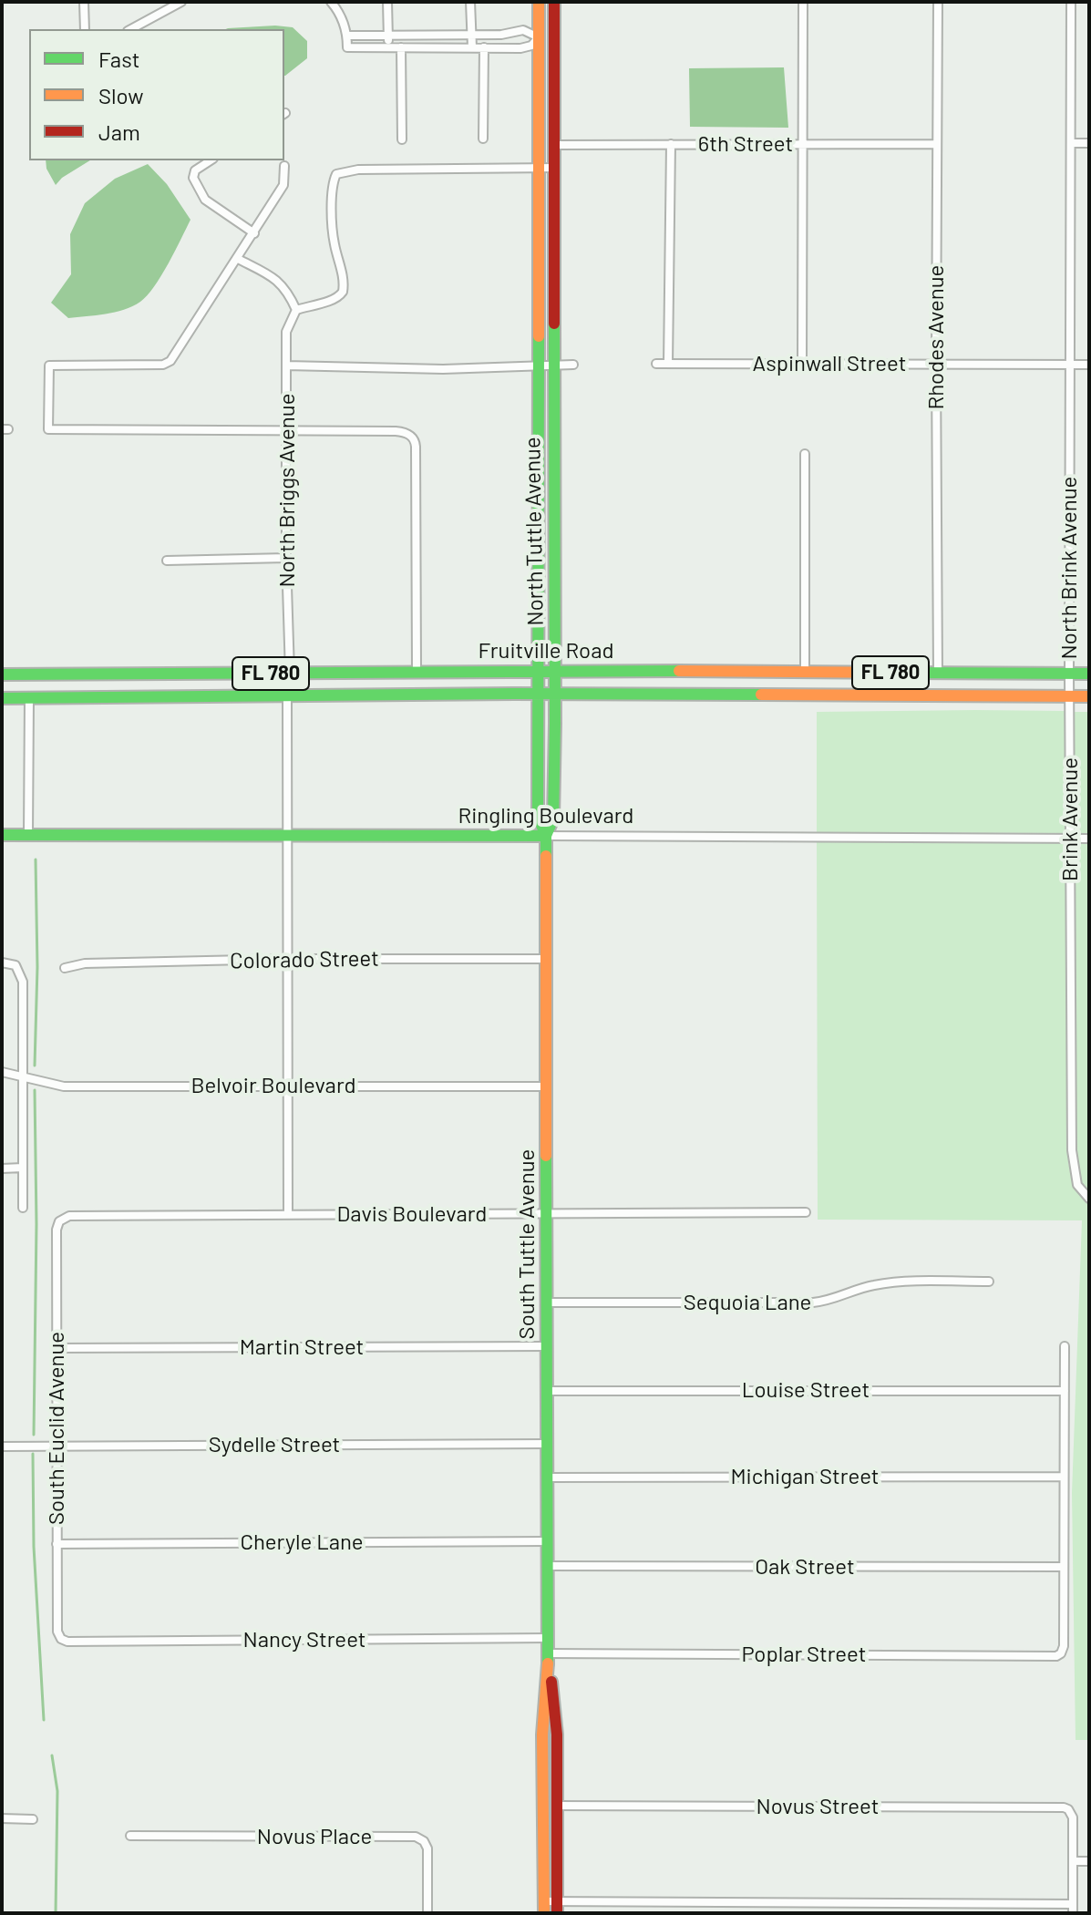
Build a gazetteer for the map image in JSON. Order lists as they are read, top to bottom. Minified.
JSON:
{"streets":{"main road":["North Tuttle Avenue","Fruitville Road","FL 780","Ringling Boulevard","South Tuttle Avenue"],"street":["6th Street","Rhodes Avenue","Aspinwall Street","North Briggs Avenue","North Brink Avenue","Brink Avenue","Colorado Street","Belvoir Boulevard","Davis Boulevard","Sequoia Lane","Martin Street","Louise Street","South Euclid Avenue","Sydelle Street","Michigan Street","Cheryle Lane","Oak Street","Nancy Street","Poplar Street","Novus Street","Novus Place"]},"crossings":[["6th Street","Rhodes Avenue"],["6th Street","North Tuttle Avenue"],["Rhodes Avenue","Aspinwall Street"],["Rhodes Avenue","Fruitville Road"],["Aspinwall Street","North Brink Avenue"],["North Briggs Avenue","Fruitville Road"],["North Tuttle Avenue","Fruitville Road"],["North Tuttle Avenue","Ringling Boulevard"],["North Tuttle Avenue","South Tuttle Avenue"],["North Brink Avenue","Fruitville Road"],["North Brink Avenue","Brink Avenue"],["Fruitville Road","Brink Avenue"],["Ringling Boulevard","Brink Avenue"],["Ringling Boulevard","South Tuttle Avenue"],["Colorado Street","South Tuttle Avenue"],["Belvoir Boulevard","South Tuttle Avenue"],["Davis Boulevard","South Tuttle Avenue"],["Davis Boulevard","South Euclid Avenue"],["South Tuttle Avenue","Sequoia Lane"],["South Tuttle Avenue","Martin Street"],["South Tuttle Avenue","Louise Street"],["South Tuttle Avenue","Sydelle Street"],["South Tuttle Avenue","Michigan Street"],["South Tuttle Avenue","Cheryle Lane"],["South Tuttle Avenue","Oak Street"],["South Tuttle Avenue","Nancy Street"],["South Tuttle Avenue","Poplar Street"],["South Tuttle Avenue","Novus Street"],["Martin Street","South Euclid Avenue"],["South Euclid Avenue","Sydelle Street"],["South Euclid Avenue","Cheryle Lane"],["South Euclid Avenue","Nancy Street"],["Oak Street","Poplar Street"]],"legend":["Fast","Slow","Jam"]}
